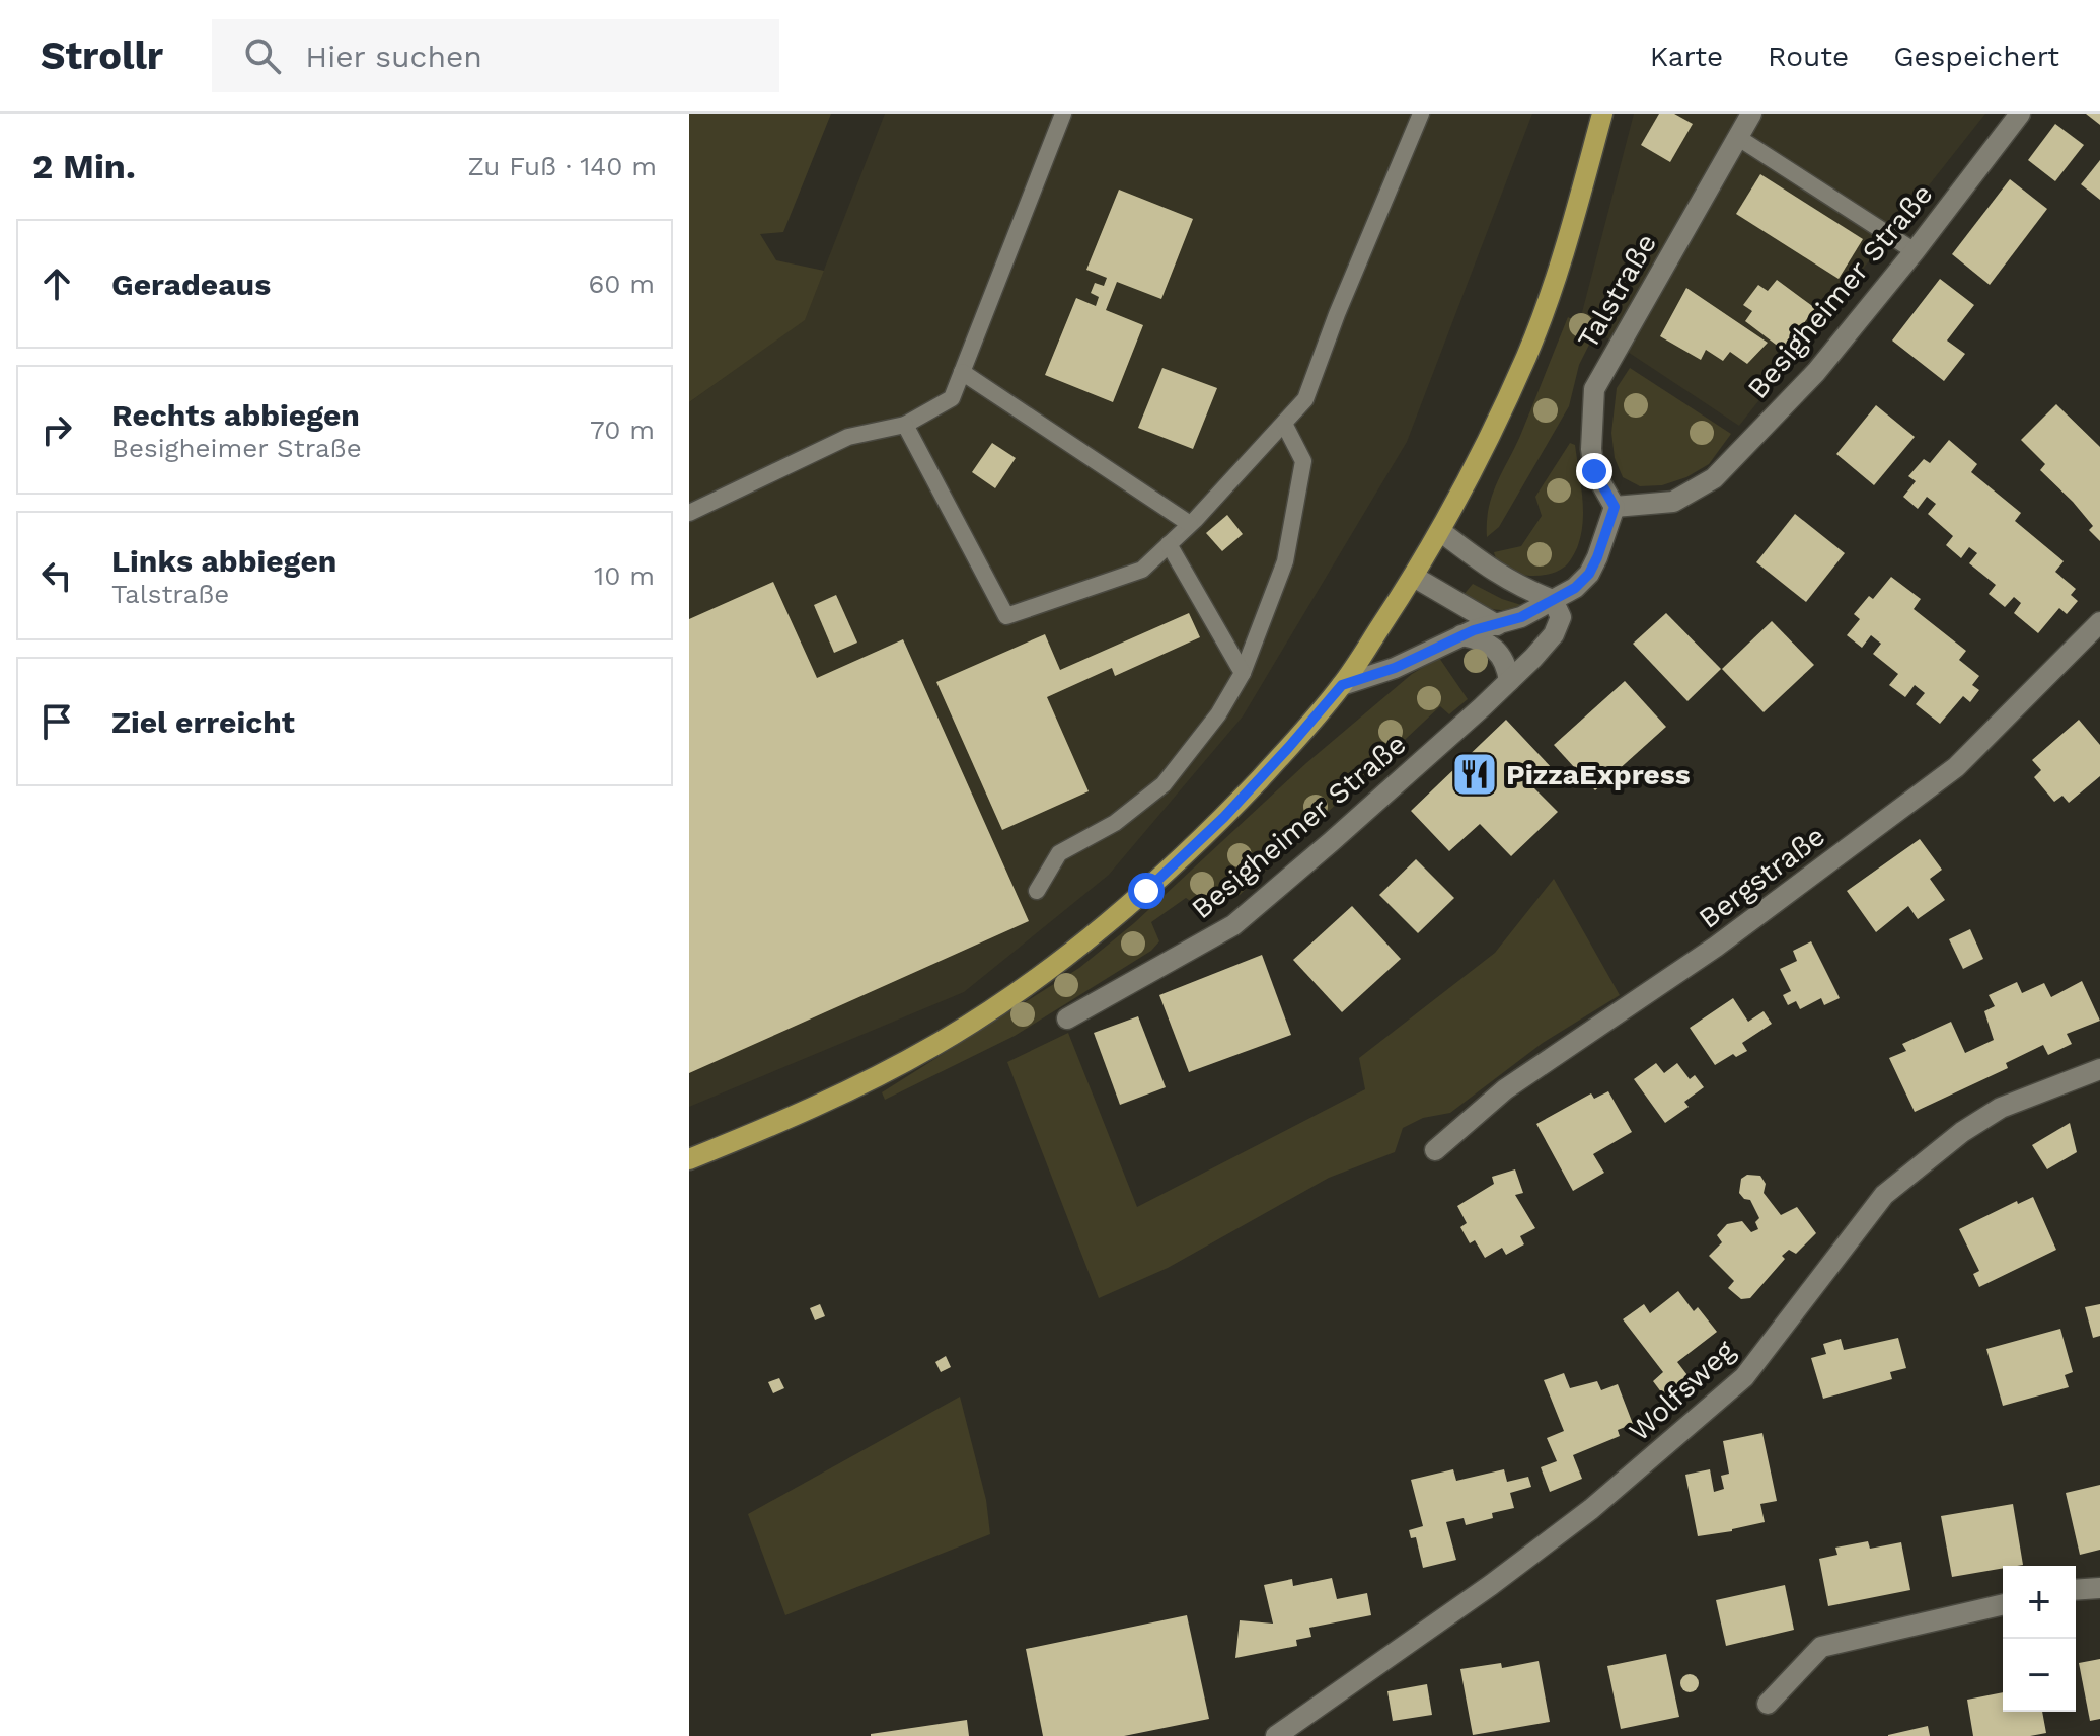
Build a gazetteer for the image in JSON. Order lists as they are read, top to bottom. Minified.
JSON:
{"streets":{"street":["Talstraße","Besigheimer Straße","Bergstraße","Wolfsweg"]},"crossings":[["Talstraße","Besigheimer Straße"]],"places":{"restaurant":["PizzaExpress"]},"page":{"header":"Strollr","search":"Hier suchen","nav":["Karte","Route","Gespeichert"],"heading":["2 Min.","Zu Fuß · 140 m"],"list":[["Geradeaus","60 m"],["Rechts abbiegen","Besigheimer Straße","70 m"],["Links abbiegen","Talstraße","10 m"],"Ziel erreicht"],"map_buttons":["+","−"]}}
